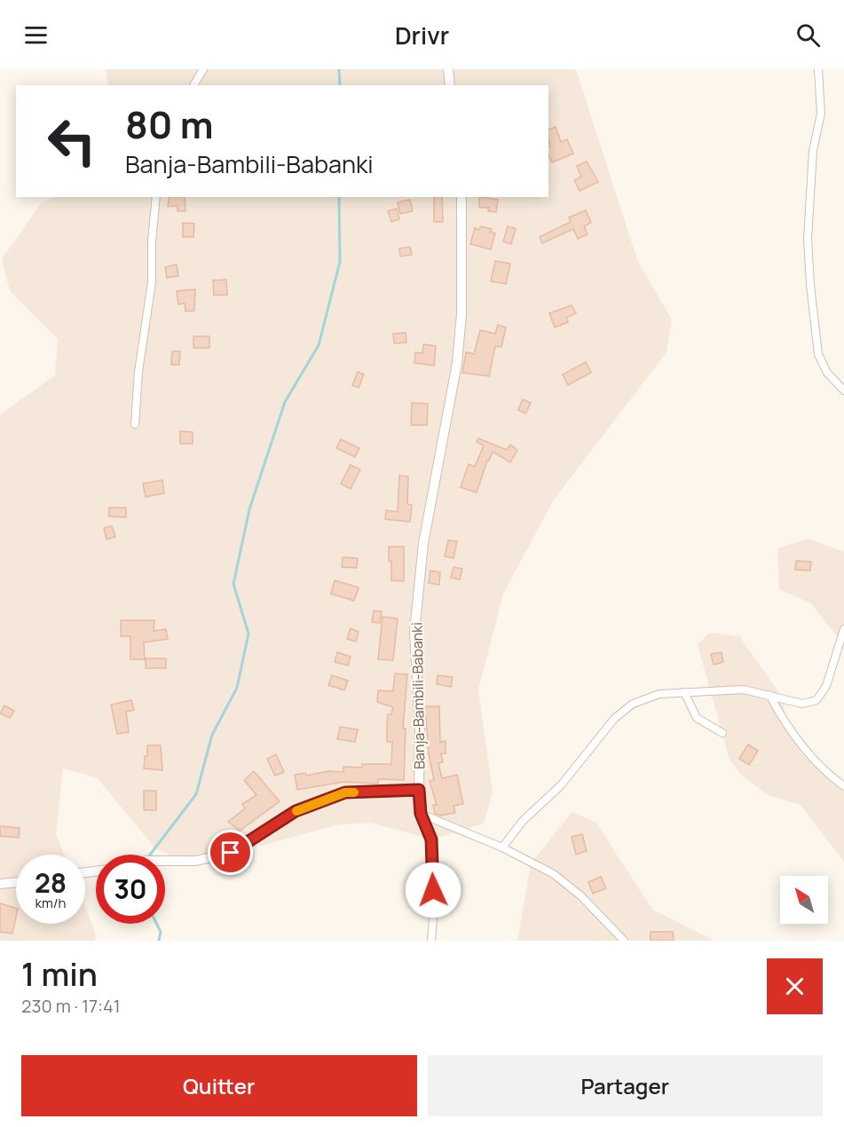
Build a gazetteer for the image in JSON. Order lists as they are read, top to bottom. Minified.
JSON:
{"streets":{"street":["Banja-Bambili-Babanki"]},"north":"top left","page":{"header":"Drivr","turn":["80 m","Banja-Bambili-Babanki"],"speed":"28 km/h","limit":"30","heading":["1 min","230 m · 17:41"],"buttons":["Quitter","Partager"]}}
